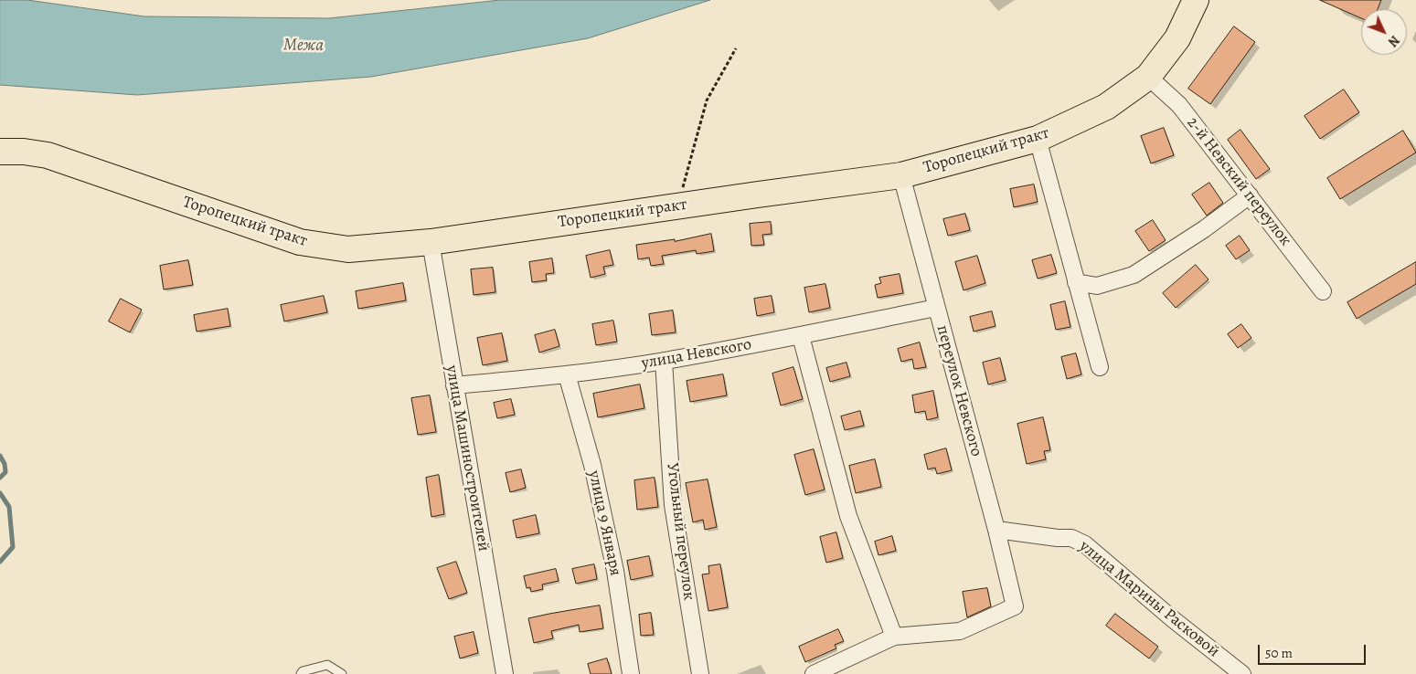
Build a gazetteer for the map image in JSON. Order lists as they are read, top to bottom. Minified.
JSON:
{"streets":{"main road":["Торопецкий тракт"],"street":["2-й Невский переулок","улица Невского","переулок Невского","улица Машиностроителей","улица 9 Января","Угольный переулок","улица Марины Расковой"]},"crossings":[["Торопецкий тракт","2-й Невский переулок"],["Торопецкий тракт","переулок Невского"],["Торопецкий тракт","улица Машиностроителей"],["улица Невского","переулок Невского"],["улица Невского","улица Машиностроителей"],["улица Невского","улица 9 Января"],["улица Невского","Угольный переулок"],["переулок Невского","улица Марины Расковой"]],"water":["Межа"],"scale_bar":"50 m","north":"bottom right"}
